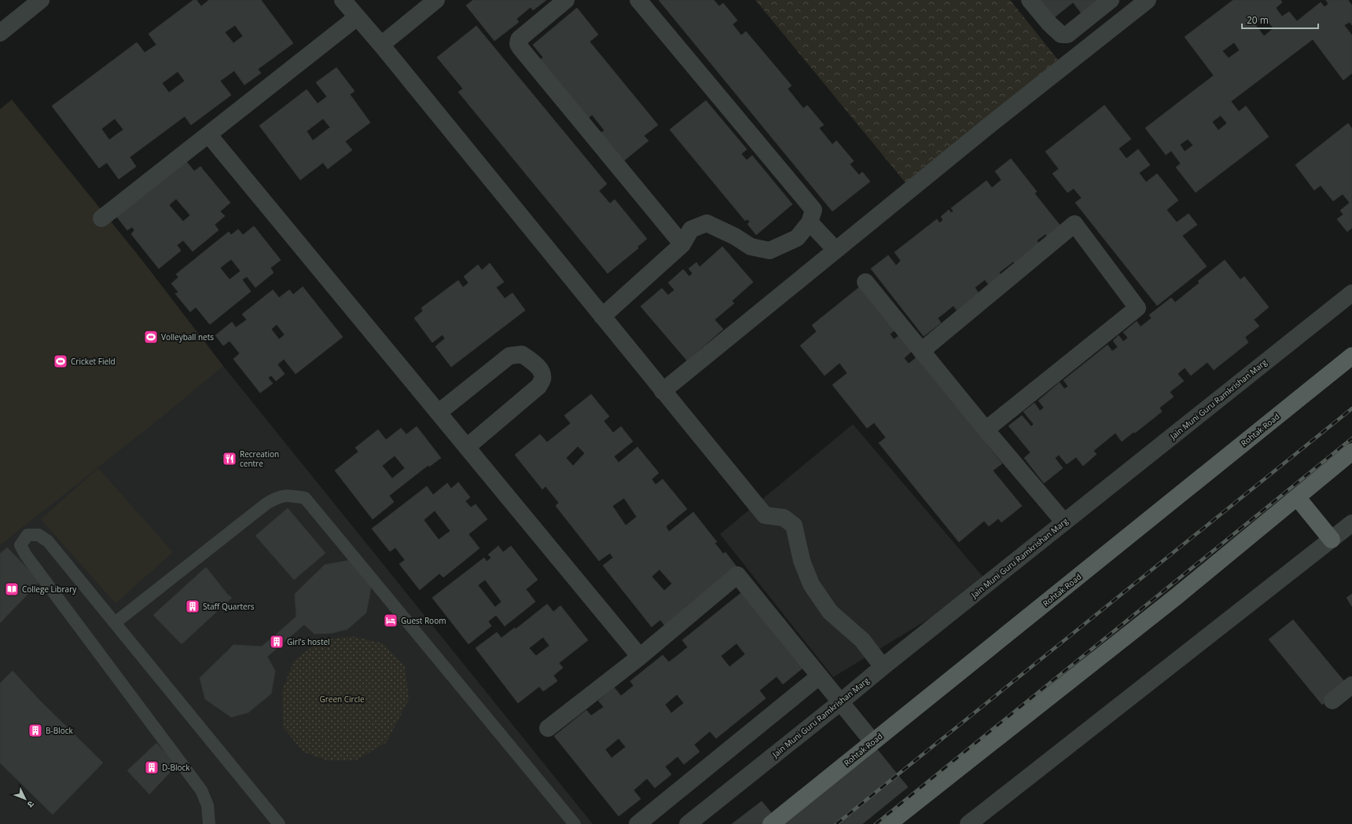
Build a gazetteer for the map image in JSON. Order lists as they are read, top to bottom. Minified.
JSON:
{"streets":{"main road":["Rohtak Road"],"street":["Jain Muni Guru Ramkrishan Marg"]},"parks":["Green Circle"],"places":{"sports":["Volleyball nets","Cricket Field"],"restaurant":["Recreation centre"],"library":["College Library"],"building":["Staff Quarters","Girl's hostel","B-Block","D-Block"],"hotel":["Guest Room"]},"scale_bar":"20 m","north":"bottom right"}
